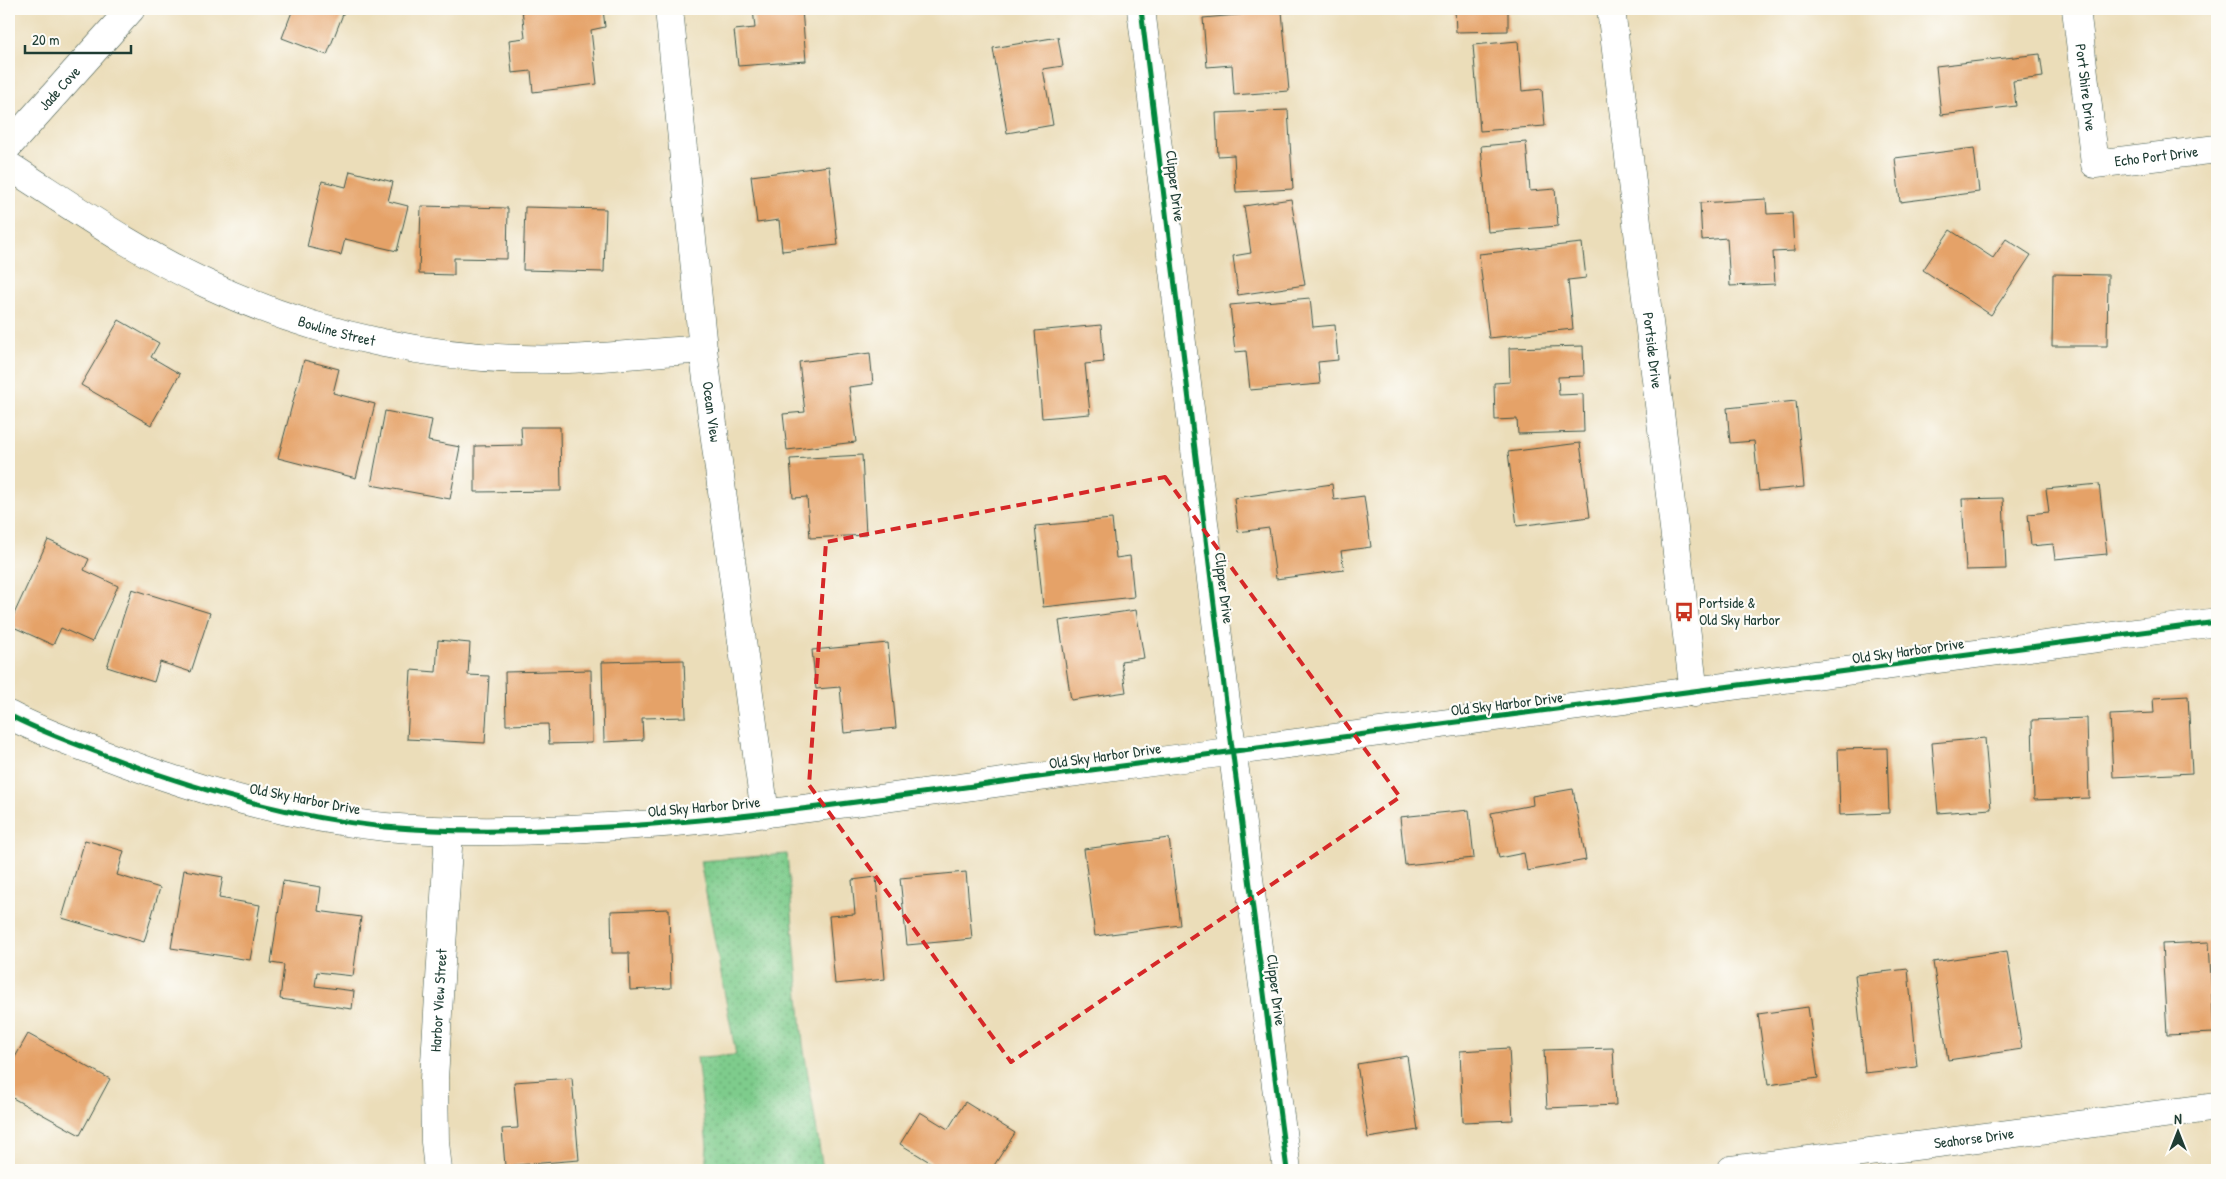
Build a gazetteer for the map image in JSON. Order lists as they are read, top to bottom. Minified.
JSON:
{"streets":{"street":["Port Shire Drive","Jade Cove","Echo Port Drive","Clipper Drive","Bowline Street","Portside Drive","Ocean View","Old Sky Harbor Drive","Harbor View Street","Seahorse Drive"]},"crossings":[["Port Shire Drive","Echo Port Drive"],["Clipper Drive","Old Sky Harbor Drive"],["Bowline Street","Ocean View"],["Portside Drive","Old Sky Harbor Drive"],["Ocean View","Old Sky Harbor Drive"],["Old Sky Harbor Drive","Harbor View Street"]],"places":{"bus stop":["Portside & Old Sky Harbor"]},"scale_bar":"20 m","north":"top"}
